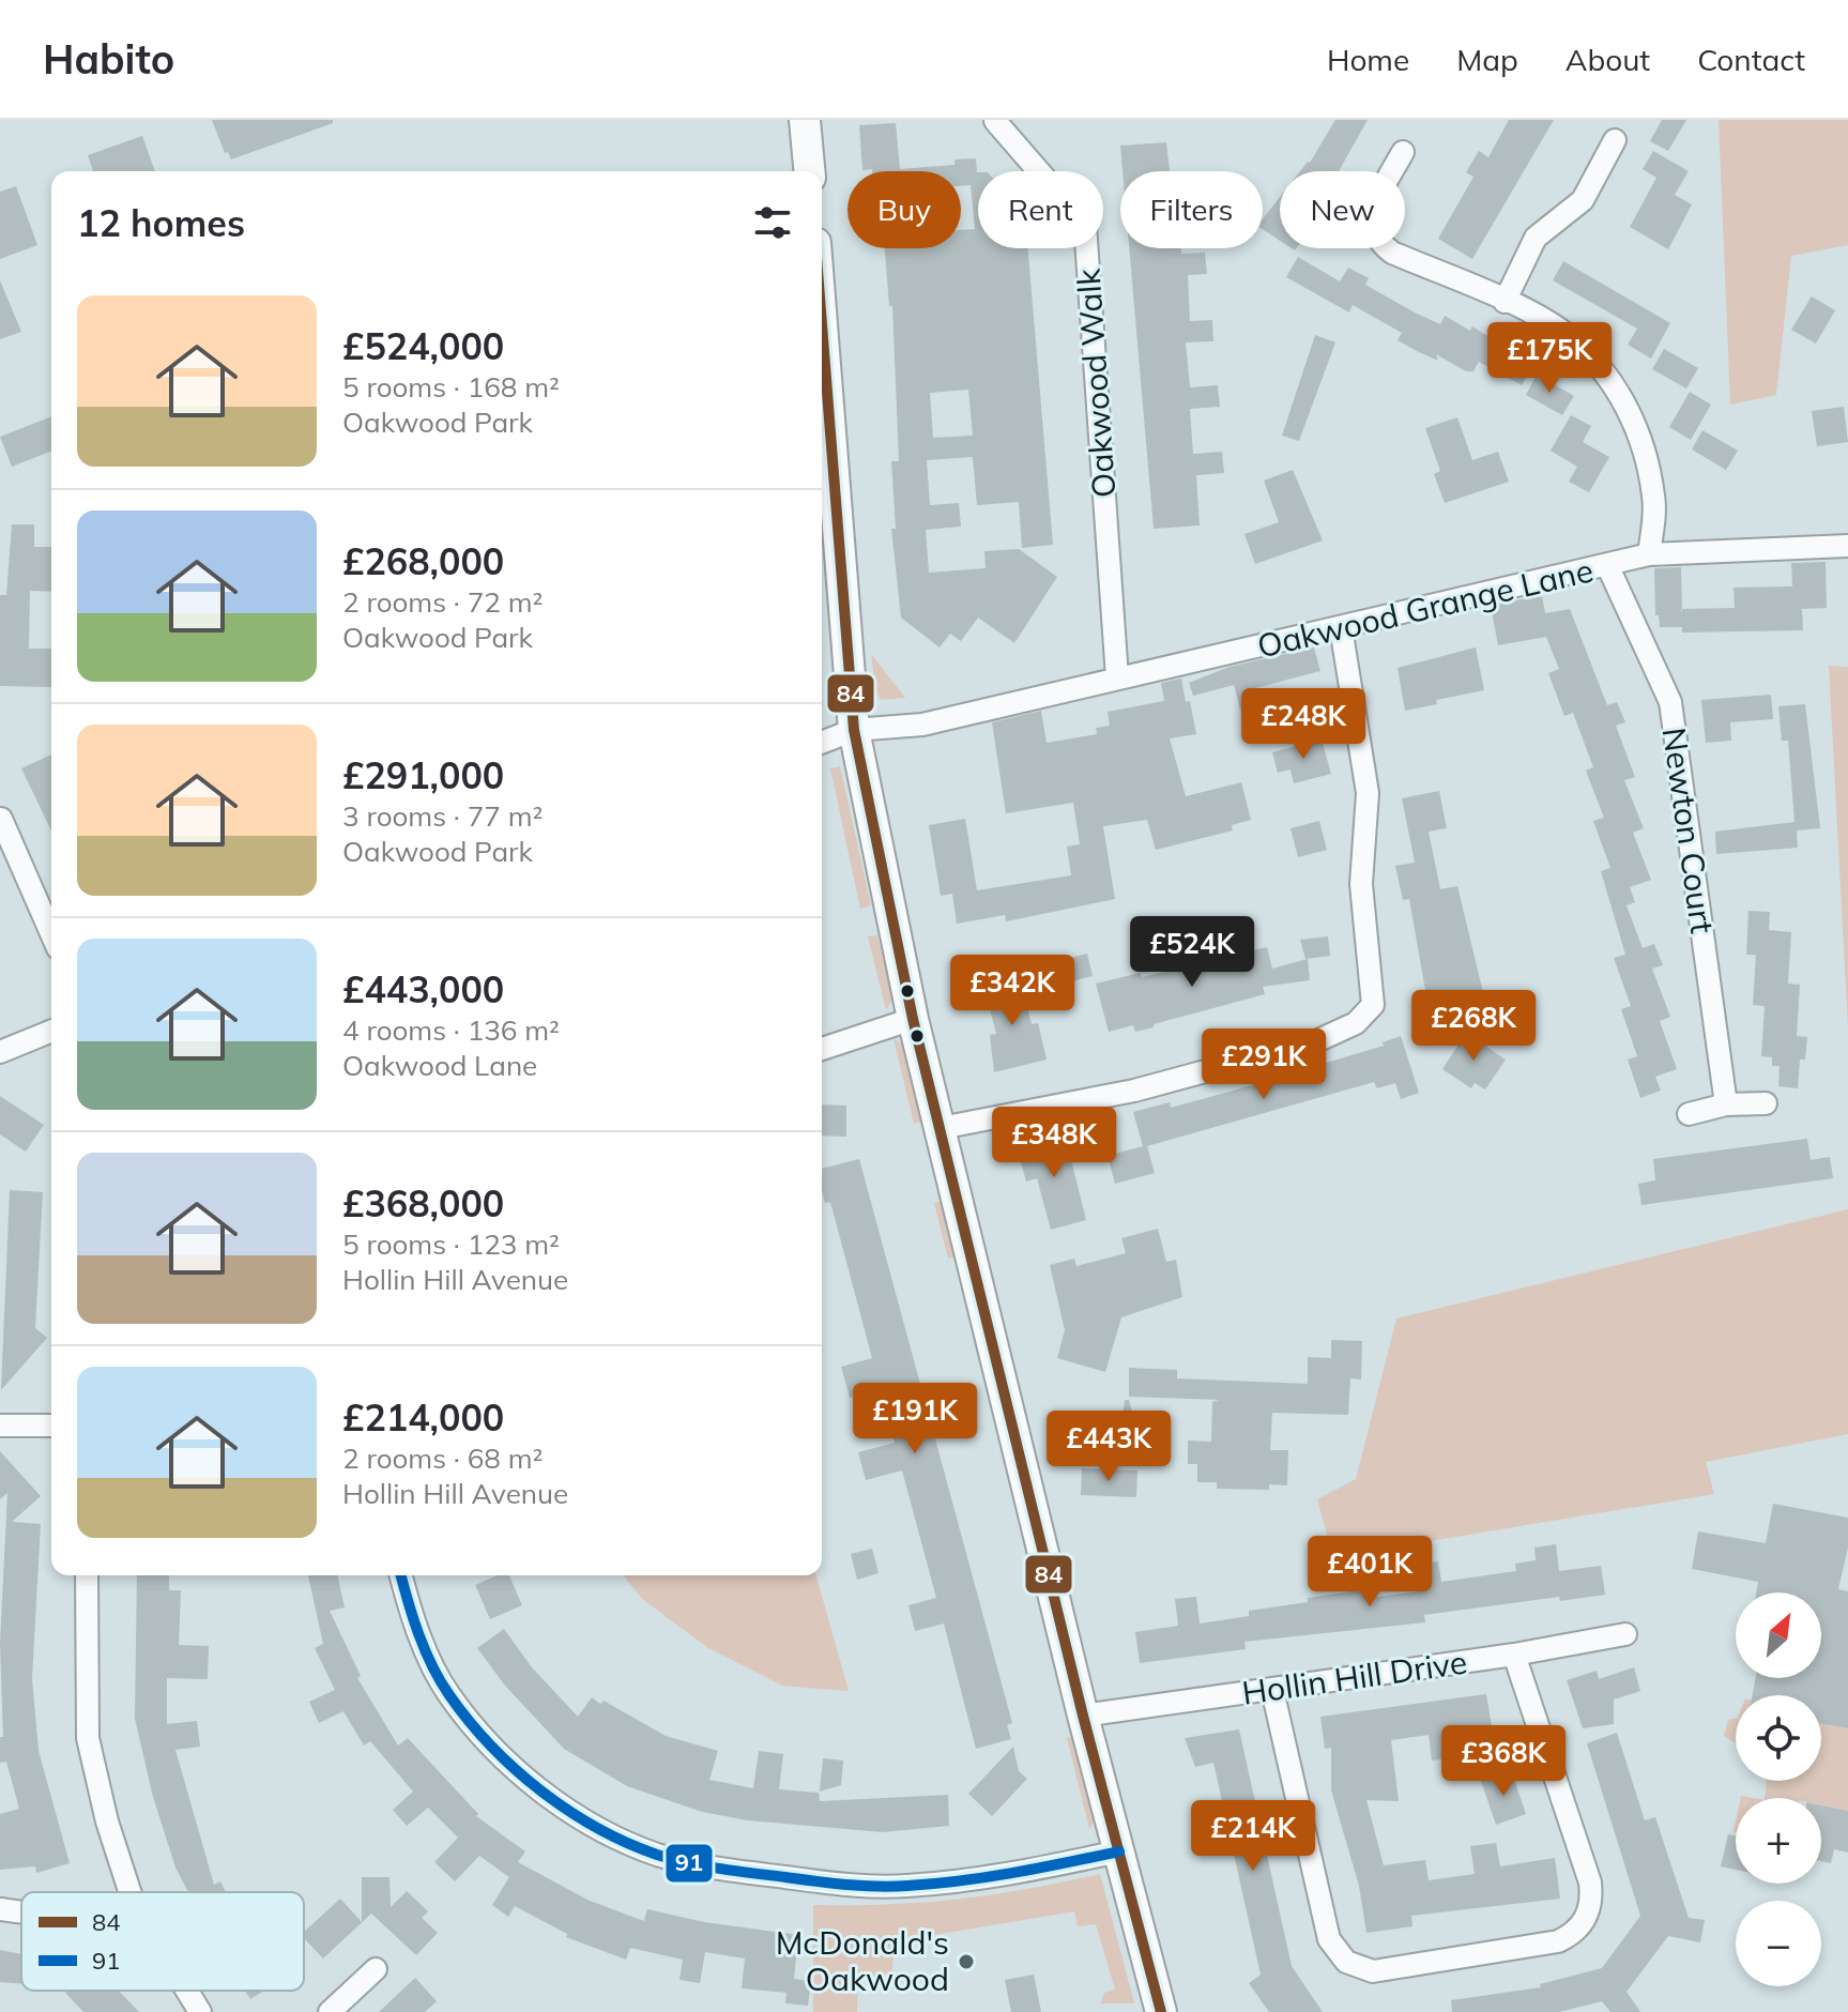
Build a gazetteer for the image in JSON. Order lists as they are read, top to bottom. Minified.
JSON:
{"streets":{"street":["Oakwood Walk","Oakwood Grange Lane","Newton Court","Hollin Hill Drive"]},"crossings":[["Oakwood Walk","Oakwood Grange Lane"],["Oakwood Grange Lane","Newton Court"]],"places":["McDonald's Oakwood"],"lines":["transit line 84","transit line 91"],"legend":["84","91"],"north":"top right","page":{"header":"Habito","nav":["Home","Map","About","Contact"],"chip":["Buy","Rent","Filters","New"],"heading":"12 homes","list":[{"name":"£524,000","note":"5 rooms · 168 m² · Oakwood Park"},{"name":"£268,000","note":"2 rooms · 72 m² · Oakwood Park"},{"name":"£291,000","note":"3 rooms · 77 m² · Oakwood Park"},{"name":"£443,000","note":"4 rooms · 136 m² · Oakwood Lane"},{"name":"£368,000","note":"5 rooms · 123 m² · Hollin Hill Avenue"},{"name":"£214,000","note":"2 rooms · 68 m² · Hollin Hill Avenue"}],"price":["£175K","£248K","£524K","£342K","£268K","£291K","£348K","£191K","£443K","£401K","£368K","£214K"],"map_buttons":["+","−"]}}
